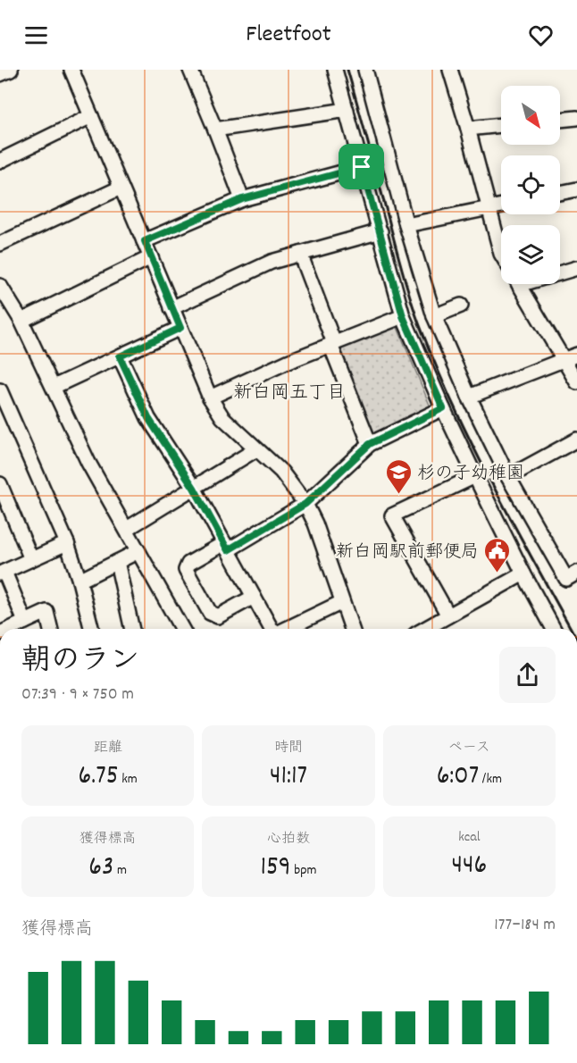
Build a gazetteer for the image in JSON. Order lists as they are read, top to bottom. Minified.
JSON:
{"districts":["新白岡五丁目"],"places":{"school or university":["杉の子幼稚園"],"public building":["新白岡駅前郵便局"]},"north":"bottom right","page":{"header":"Fleetfoot","heading":["朝のラン","07:39 · 9 × 750 m"],"stats":[["距離","6.75 km"],["時間","41:17"],["ペース","6:07 /km"],["獲得標高","63 m"],["心拍数","159 bpm"],["kcal","446"]],"chart":["獲得標高","177–184 m"]}}
